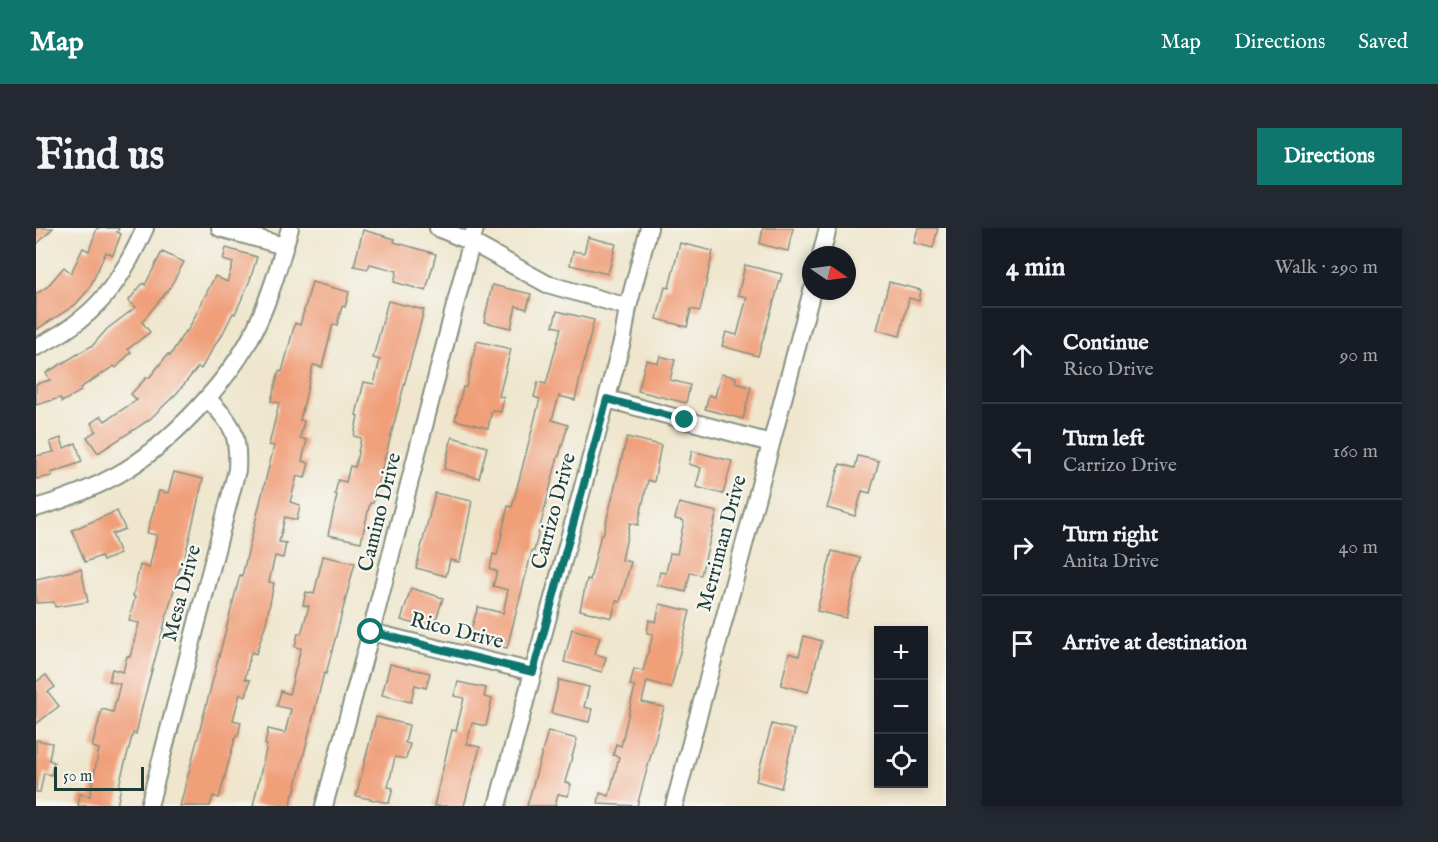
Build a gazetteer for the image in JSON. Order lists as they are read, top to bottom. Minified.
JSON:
{"streets":{"street":["Carrizo Drive","Camino Drive","Merriman Drive","Mesa Drive","Rico Drive"]},"crossings":[["Carrizo Drive","Rico Drive"],["Camino Drive","Rico Drive"]],"scale_bar":"50 m","north":"right","page":{"header":"Map","nav":["Map","Directions","Saved"],"buttons":"Directions","title":"Find us","heading":["4 min","Walk · 290 m"],"list":[["Continue","Rico Drive","90 m"],["Turn left","Carrizo Drive","160 m"],["Turn right","Anita Drive","40 m"],"Arrive at destination"],"map_buttons":["+","−"],"scale":"50 m"}}
